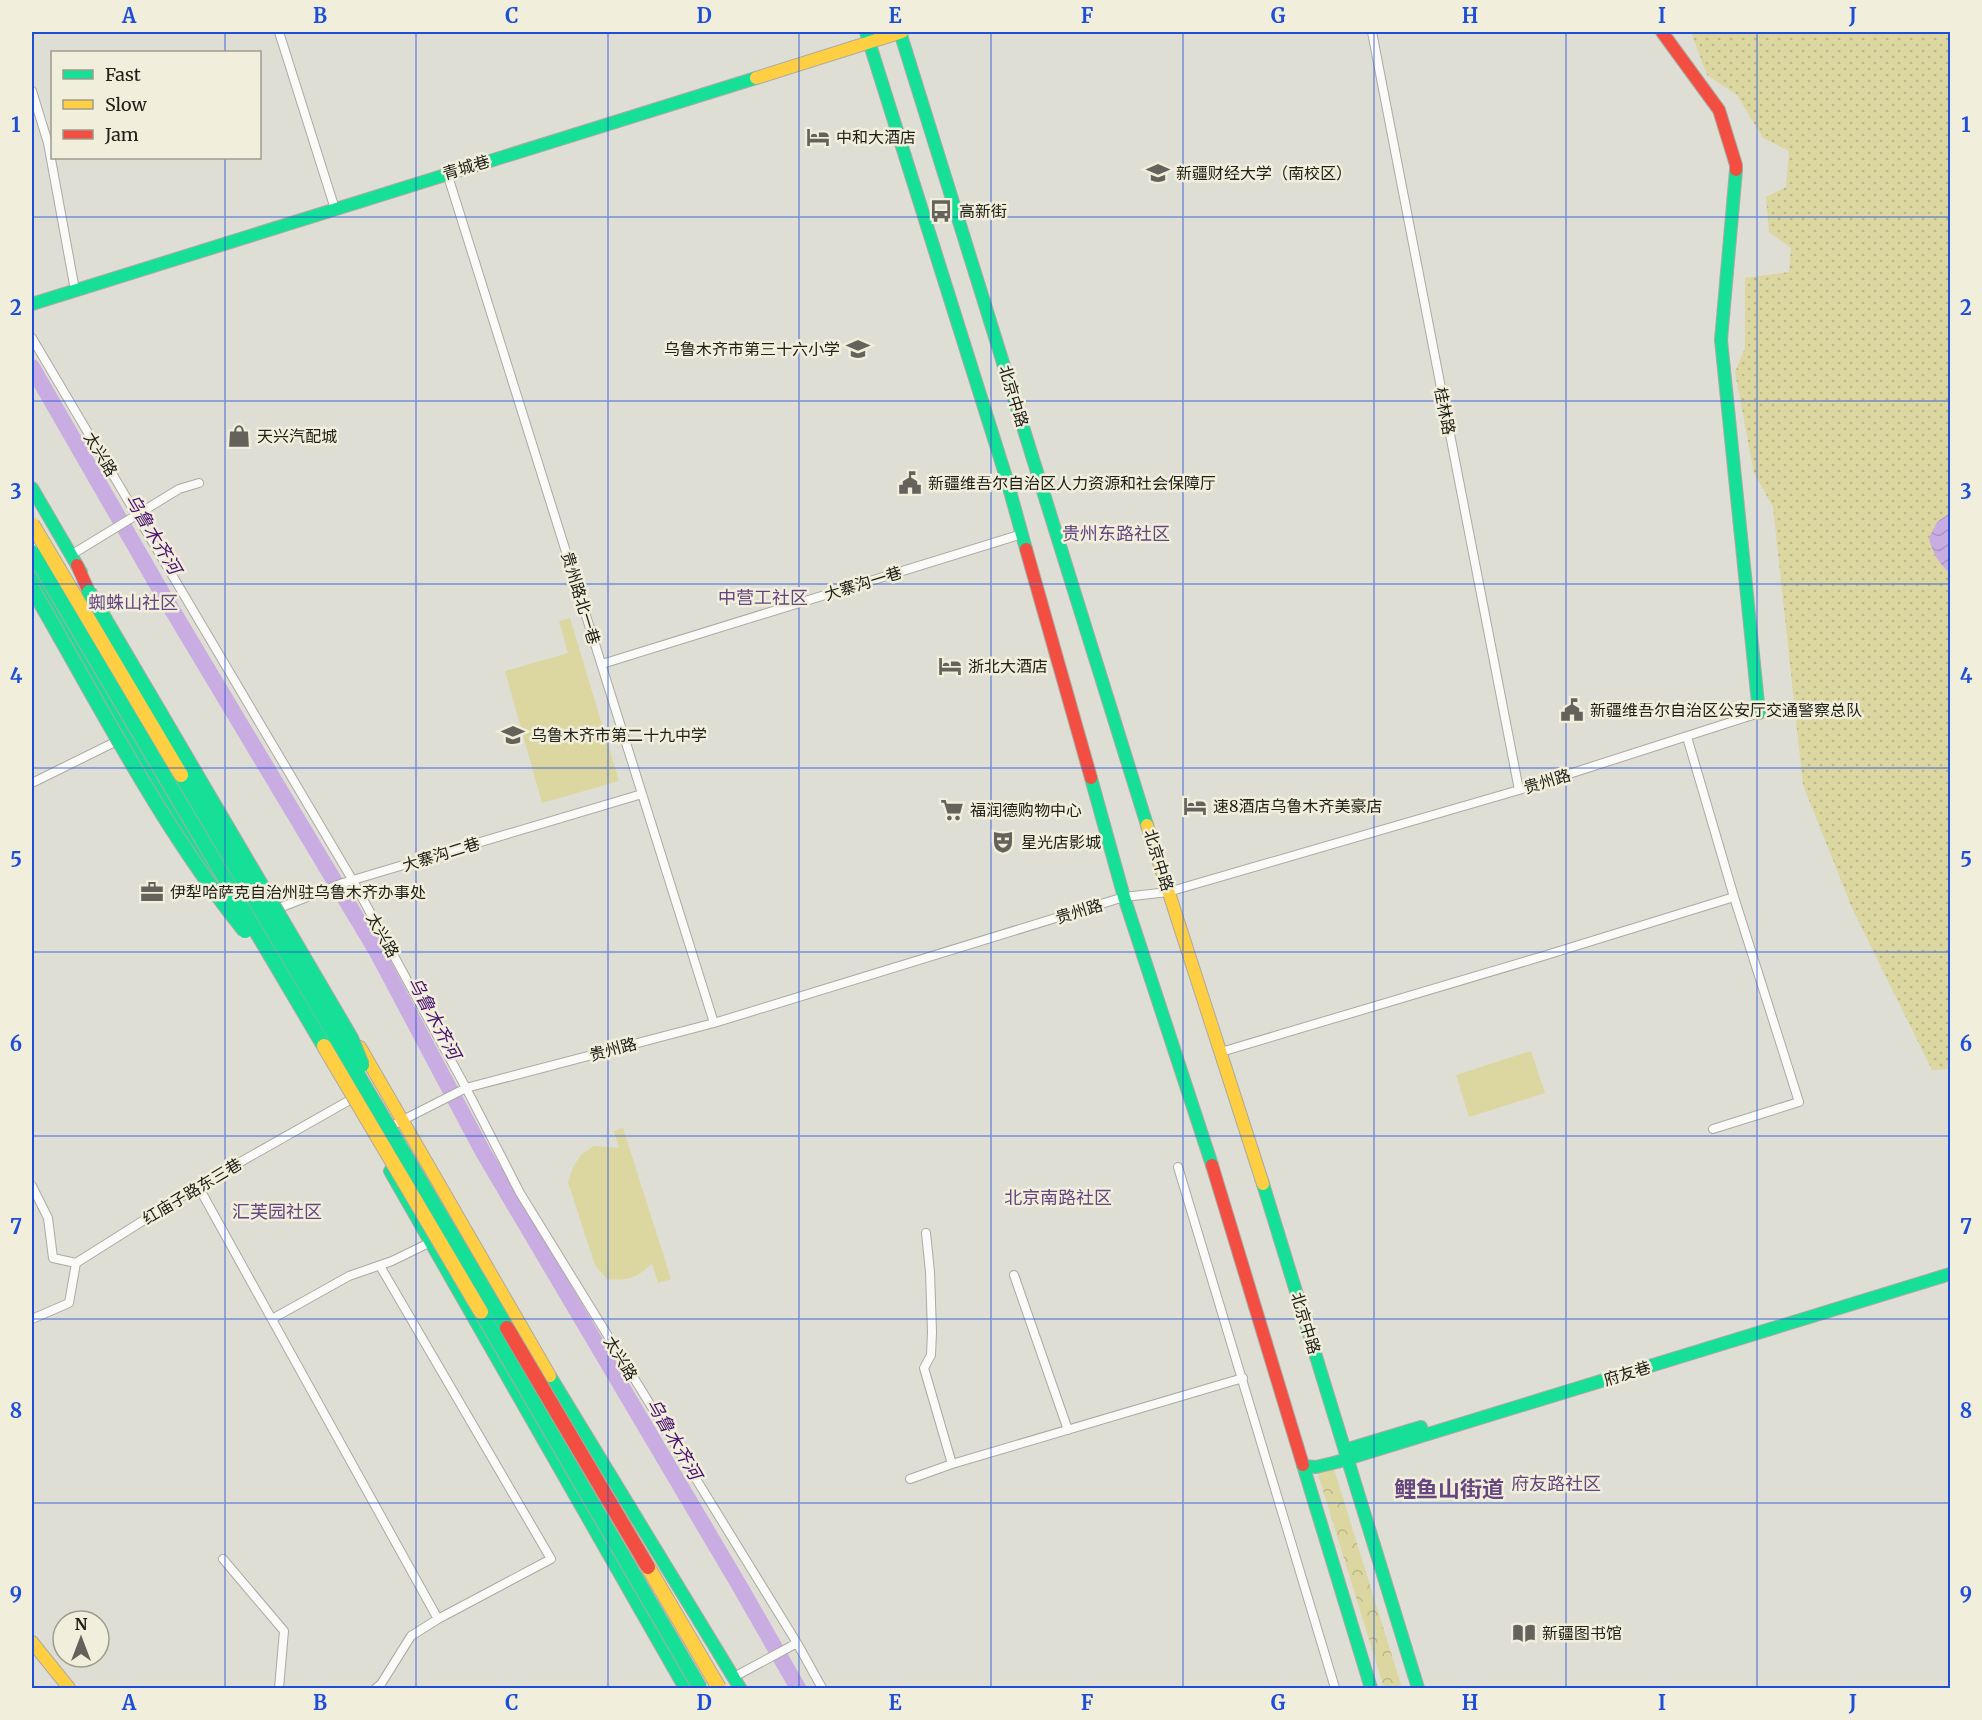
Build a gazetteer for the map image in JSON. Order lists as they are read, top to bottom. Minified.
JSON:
{"streets":{"main road":["青城巷","北京中路","府友巷"],"street":["桂林路","太兴路","大寨沟一巷","贵州路北一巷","贵州路","大寨沟二巷","红庙子路东三巷"]},"crossings":[["青城巷","北京中路"],["青城巷","贵州路北一巷"],["北京中路","大寨沟一巷"],["北京中路","贵州路"],["北京中路","府友巷"],["桂林路","贵州路"],["太兴路","贵州路"],["太兴路","大寨沟二巷"],["大寨沟一巷","贵州路北一巷"],["贵州路北一巷","贵州路"],["贵州路北一巷","大寨沟二巷"]],"districts":["贵州东路社区","中营工社区","蜘蛛山社区","北京南路社区","汇芙园社区","府友路社区","鲤鱼山街道"],"water":["乌鲁木齐河"],"places":{"hotel":["中和大酒店","浙北大酒店","速8酒店乌鲁木齐美豪店"],"school or university":["新疆财经大学（南校区）","乌鲁木齐市第三十六小学","乌鲁木齐市第二十九中学"],"bus stop":["高新街"],"shop":["天兴汽配城"],"public building":["新疆维吾尔自治区人力资源和社会保障厅","新疆维吾尔自治区公安厅交通警察总队"],"supermarket":["福润德购物中心"],"theatre":["星光店影城"],"office":["伊犁哈萨克自治州驻乌鲁木齐办事处"],"library":["新疆图书馆"]},"legend":["Fast","Slow","Jam"],"north":"top","grid":{"columns":["A","B","C","D","E","F","G","H","I","J"],"rows":["1","2","3","4","5","6","7","8","9"]}}
